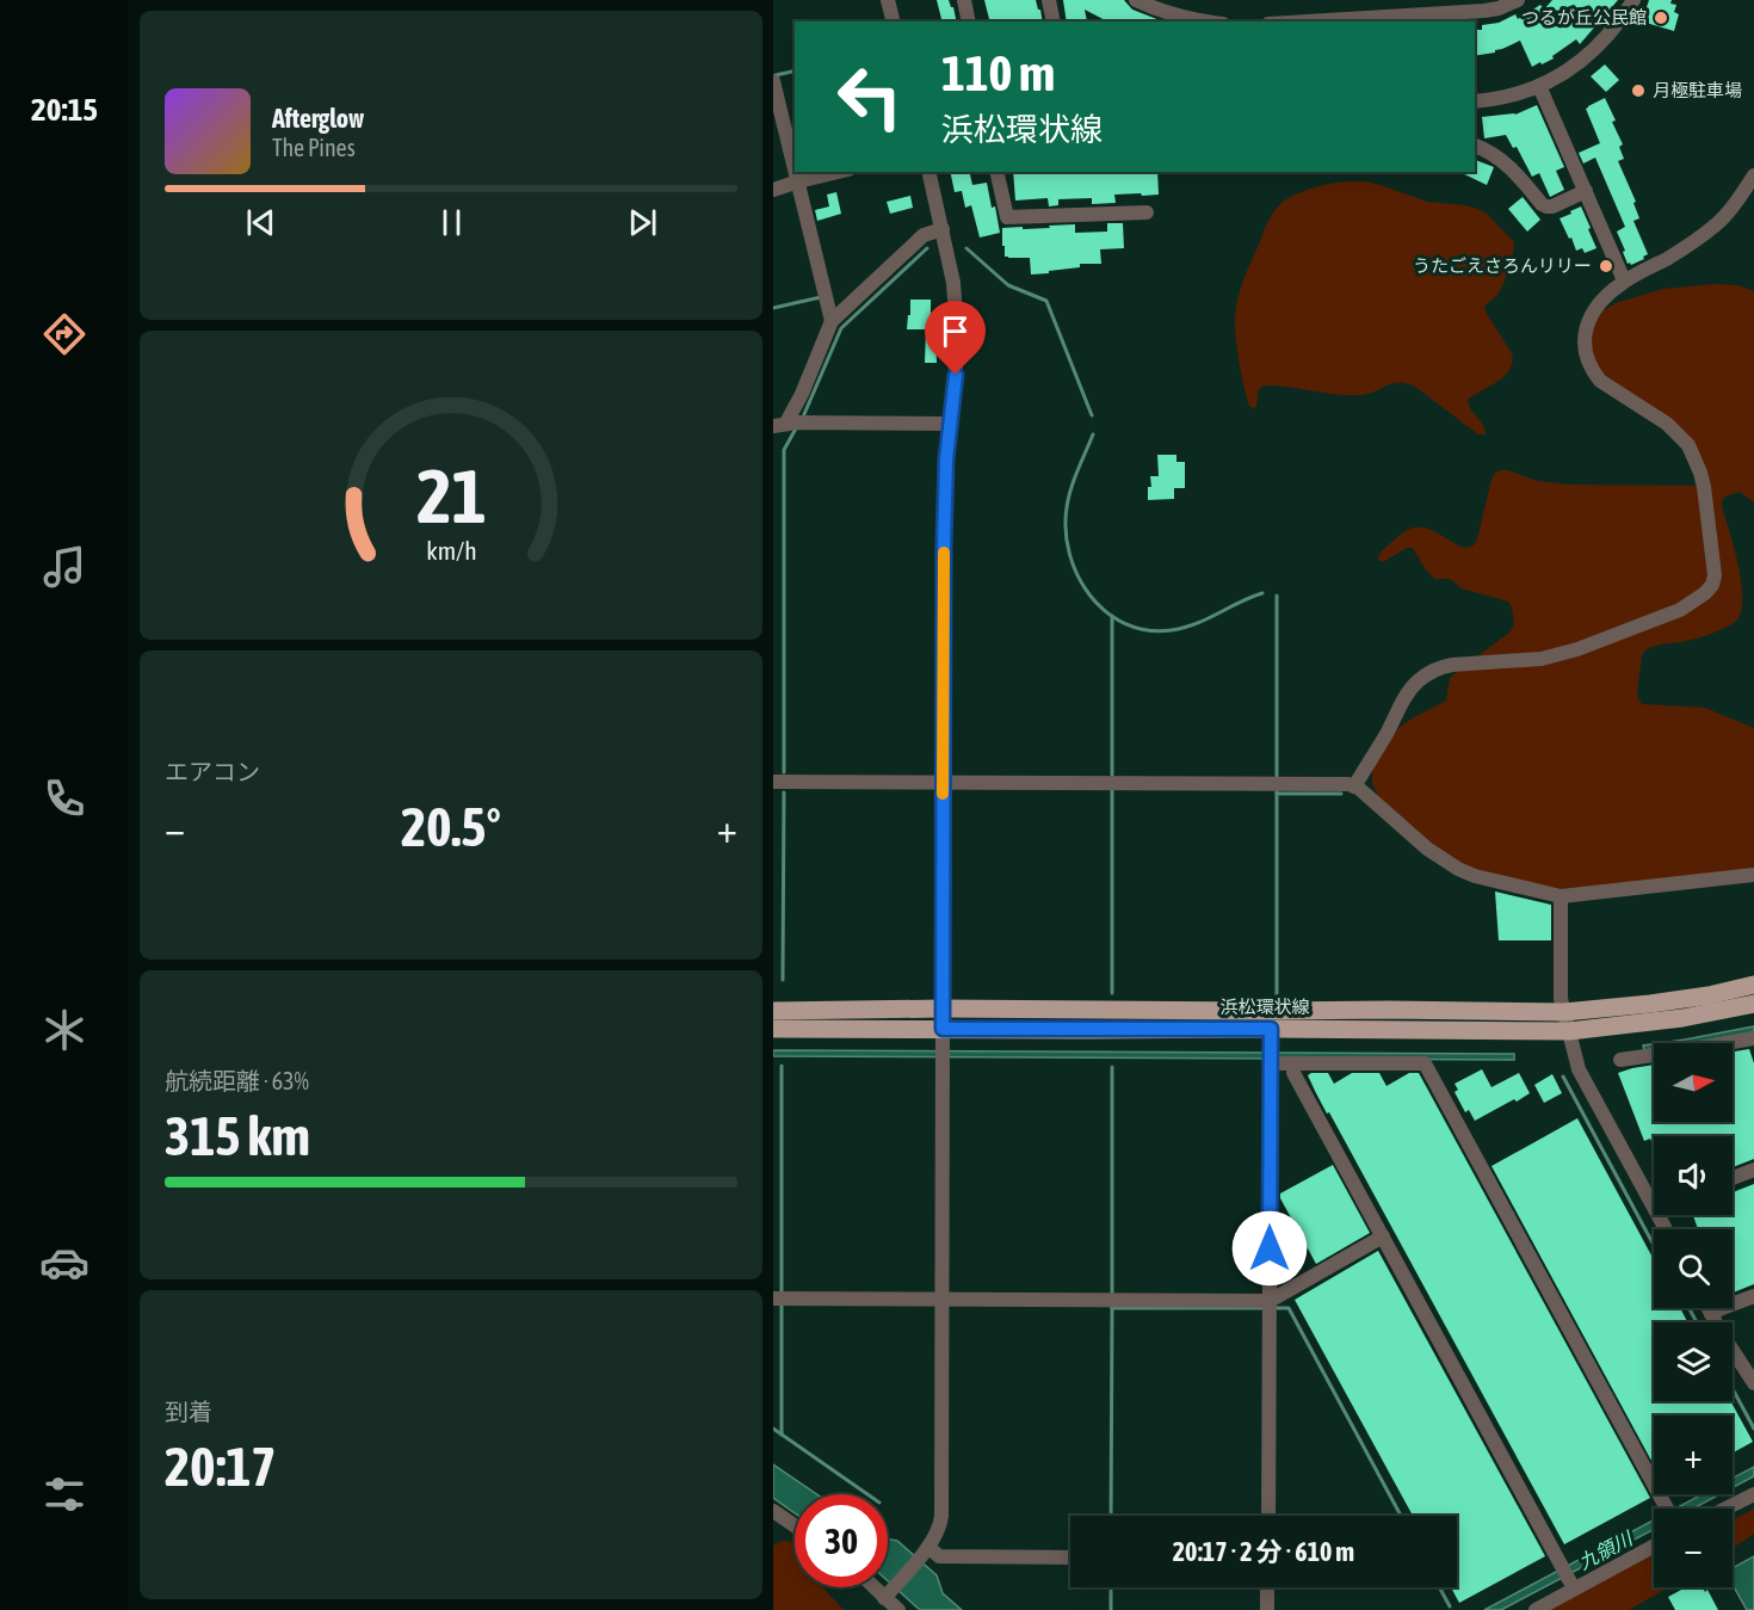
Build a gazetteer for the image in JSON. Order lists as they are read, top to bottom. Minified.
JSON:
{"streets":{"main road":["浜松環状線"]},"water":["九領川"],"places":["つるが丘公民館","月極駐車場","うたごえさろんリリー"],"north":"right","page":{"tabs":"20:15","turn":["110 m","浜松環状線"],"song":["Afterglow","The Pines"],"tile":["エアコン",["航続距離 · 63%","315 km"],["到着","20:17"]],"heat":["−","20.5°","+"],"map_buttons":["+","−"],"limit":"30","trip":"20:17 · 2 分 · 610 m","gauge":["21","km/h"]}}
